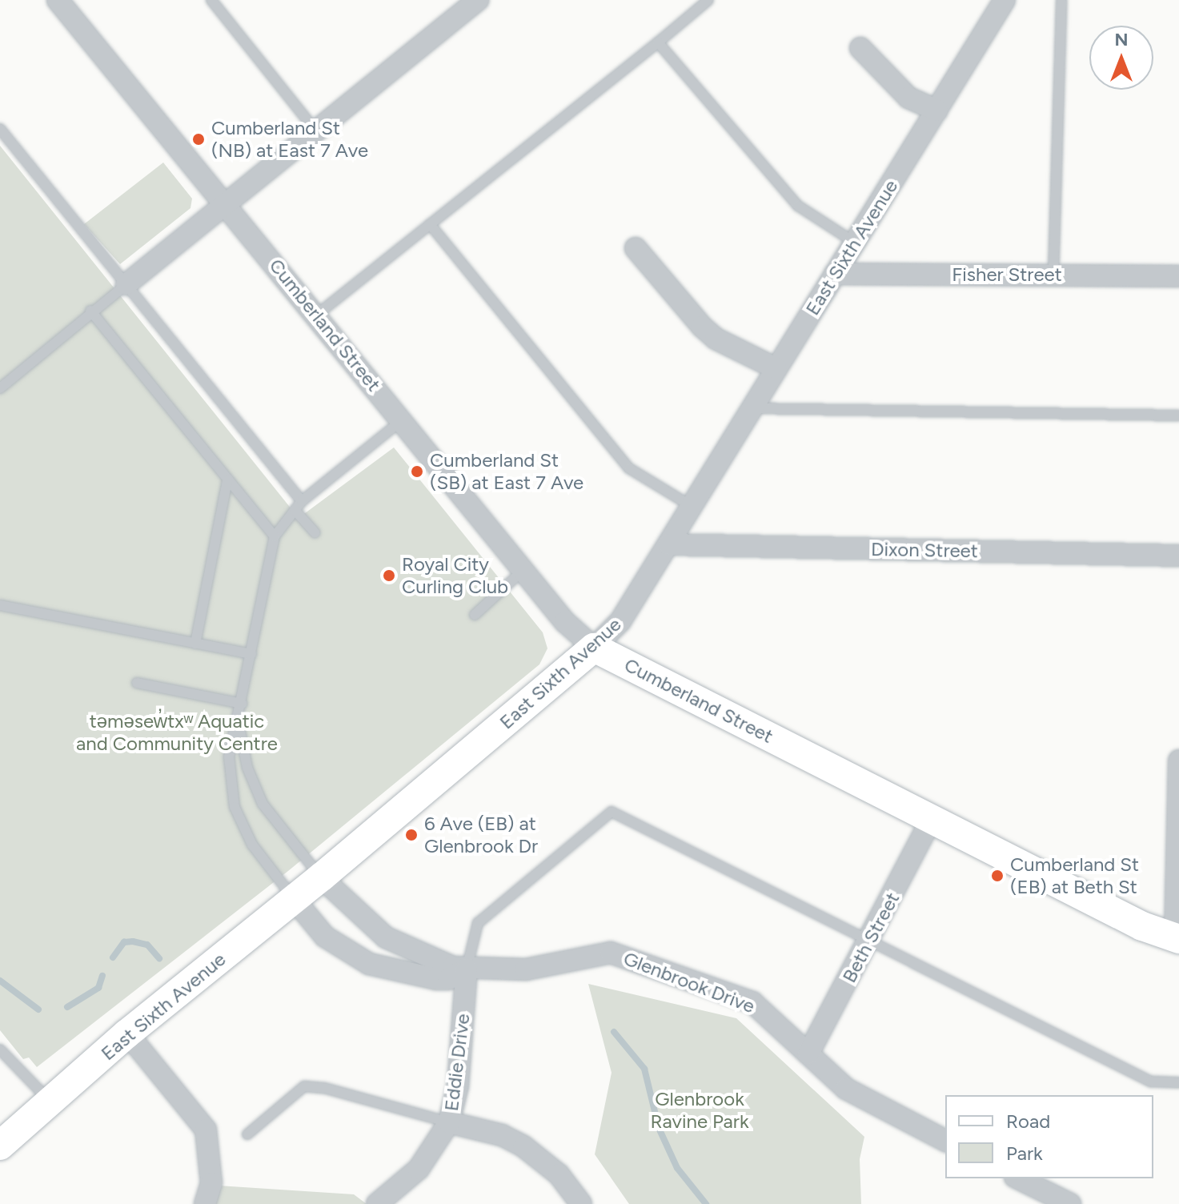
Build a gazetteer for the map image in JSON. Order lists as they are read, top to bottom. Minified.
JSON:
{"streets":{"street":["East Sixth Avenue","Fisher Street","Cumberland Street","Dixon Street","Beth Street","Glenbrook Drive","Eddie Drive"]},"crossings":[["East Sixth Avenue","Fisher Street"],["East Sixth Avenue","Cumberland Street"],["East Sixth Avenue","Dixon Street"],["East Sixth Avenue","Glenbrook Drive"],["Cumberland Street","Beth Street"],["Beth Street","Glenbrook Drive"],["Glenbrook Drive","Eddie Drive"]],"parks":["təməsew̓txʷ Aquatic and Community Centre","Glenbrook Ravine Park"],"places":["Cumberland St (NB) at East 7 Ave","Cumberland St (SB) at East 7 Ave","Royal City Curling Club","6 Ave (EB) at Glenbrook Dr","Cumberland St (EB) at Beth St"],"legend":["Road","Park"],"north":"top"}
